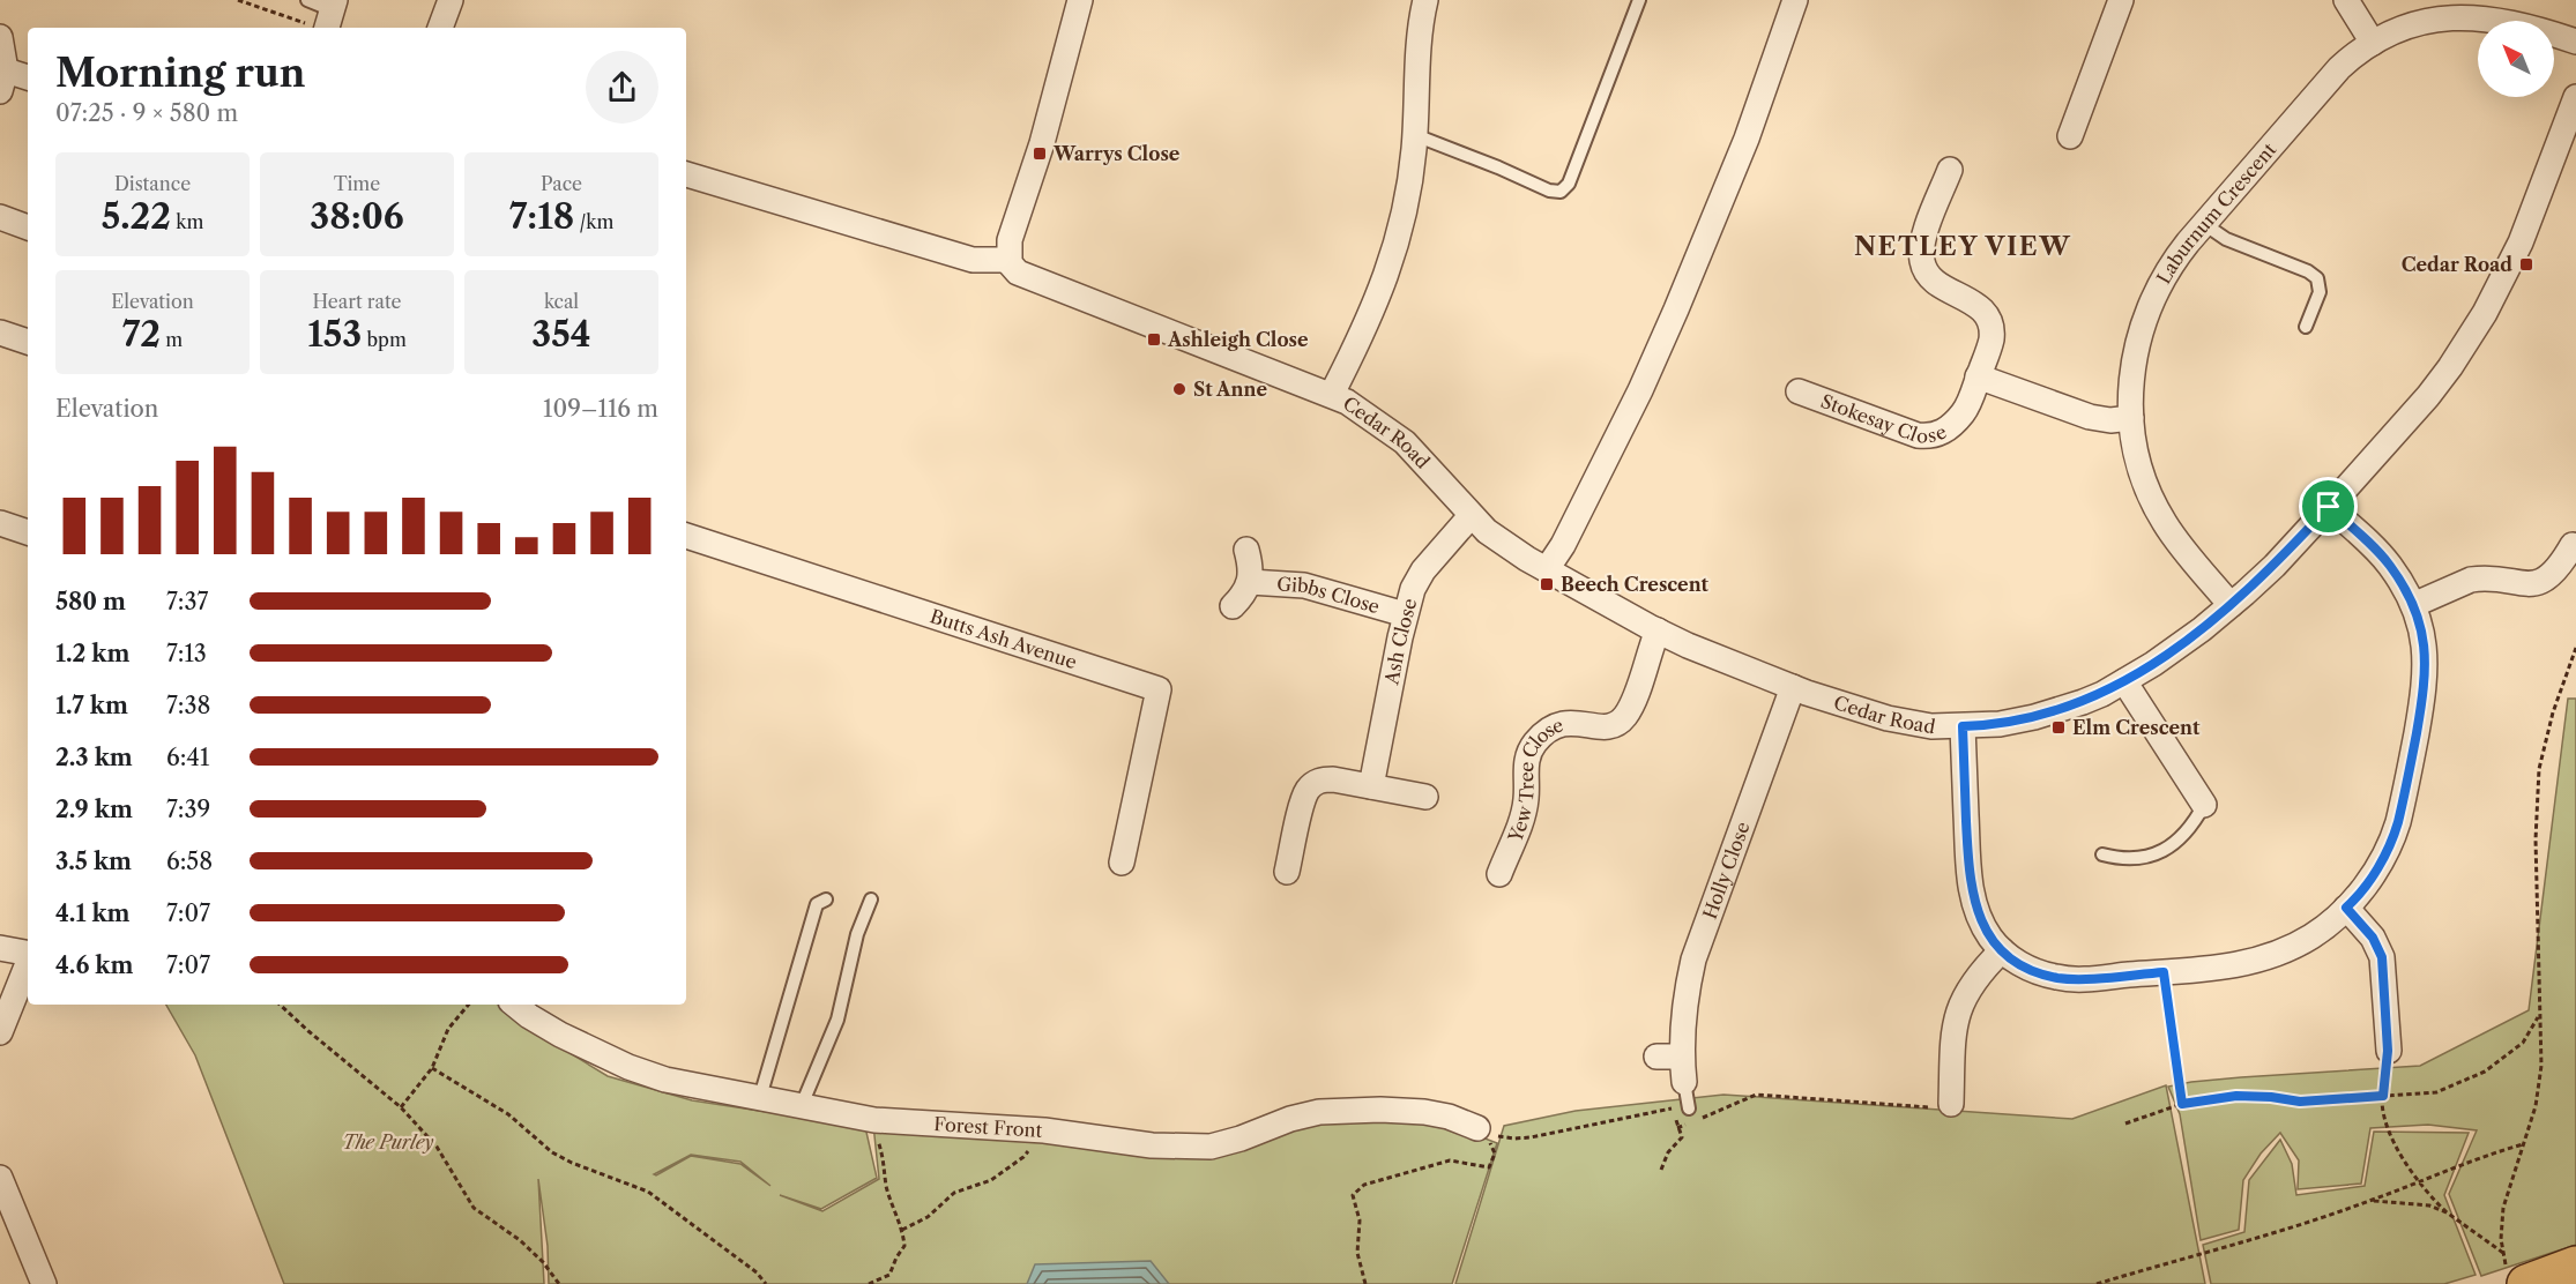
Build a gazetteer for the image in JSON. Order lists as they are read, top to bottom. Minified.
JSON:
{"streets":{"street":["Laburnum Crescent","Stokesay Close","Cedar Road","Gibbs Close","Butts Ash Avenue","Ash Close","Yew Tree Close","Holly Close","Forest Front"]},"crossings":[["Laburnum Crescent","Cedar Road"],["Cedar Road","Ash Close"],["Cedar Road","Yew Tree Close"],["Cedar Road","Holly Close"],["Gibbs Close","Ash Close"]],"districts":["NETLEY VIEW"],"parks":["The Purley"],"places":{"transit":["Warrys Close","Cedar Road","Ashleigh Close","Beech Crescent","Elm Crescent"],"other":["St Anne"]},"north":"top left","page":{"heading":["Morning run","07:25 · 9 × 580 m"],"stats":[["Distance","5.22 km"],["Time","38:06"],["Pace","7:18 /km"],["Elevation","72 m"],["Heart rate","153 bpm"],["kcal","354"]],"chart":["Elevation","109–116 m"],"list":[{"name":"580 m","note":"7:37"},{"name":"1.2 km","note":"7:13"},{"name":"1.7 km","note":"7:38"},{"name":"2.3 km","note":"6:41"},{"name":"2.9 km","note":"7:39"},{"name":"3.5 km","note":"6:58"},{"name":"4.1 km","note":"7:07"},{"name":"4.6 km","note":"7:07"}]}}
